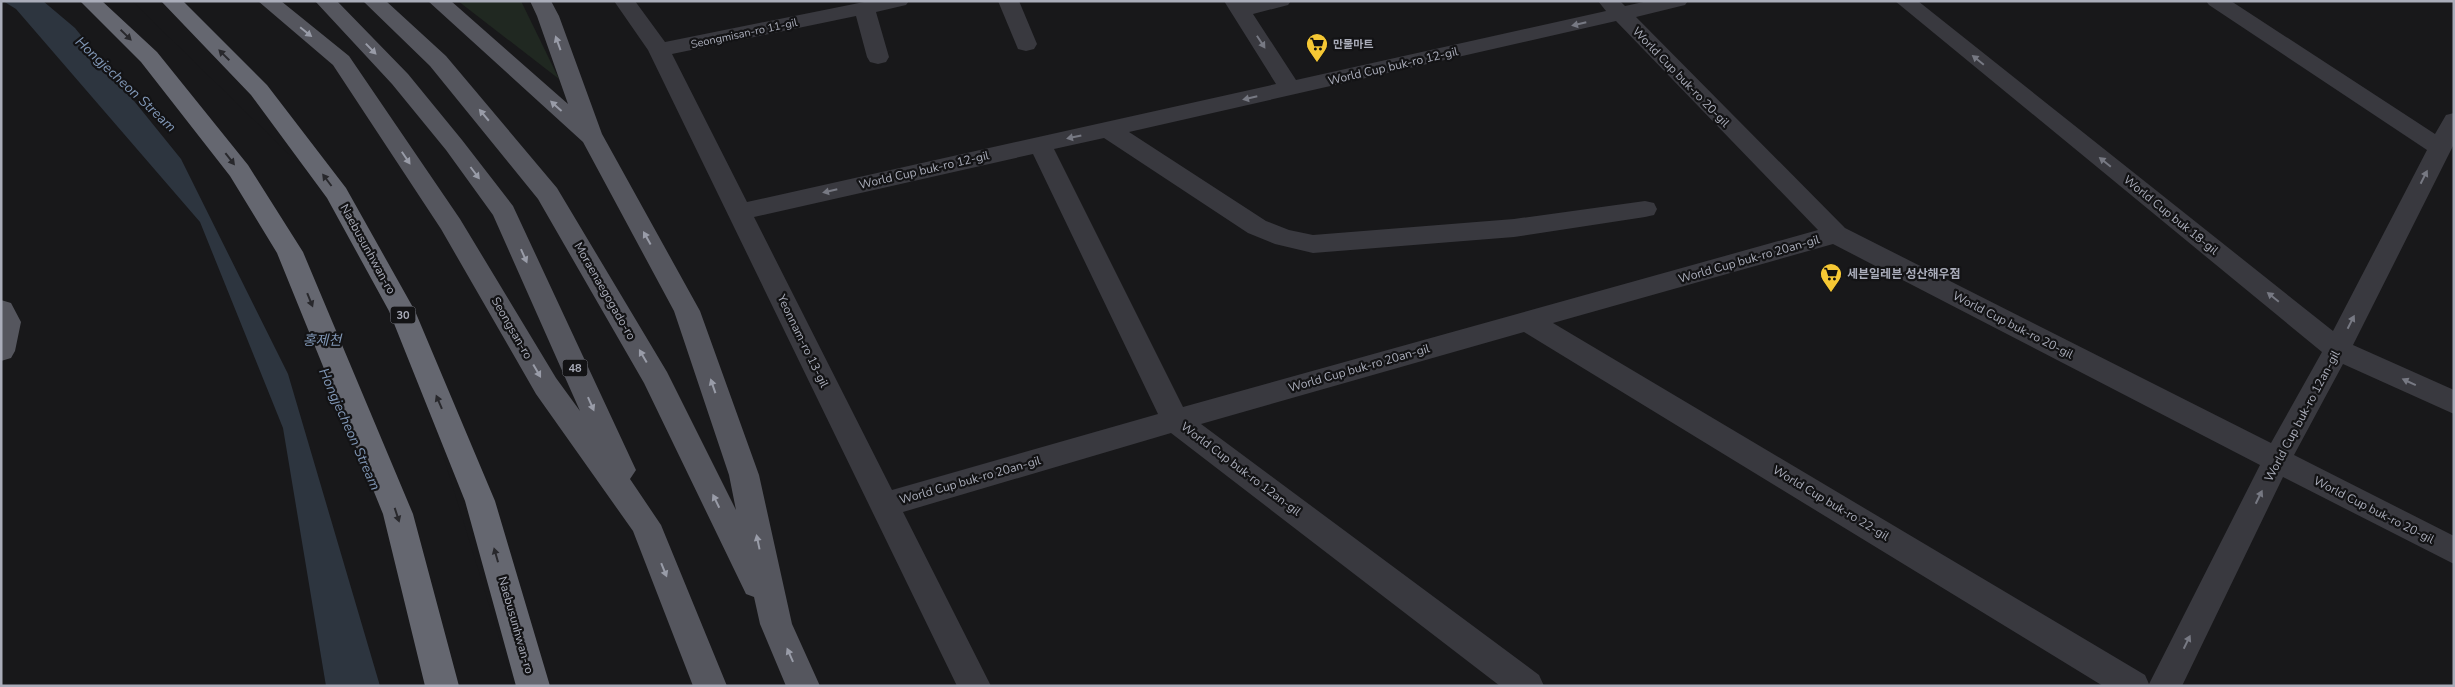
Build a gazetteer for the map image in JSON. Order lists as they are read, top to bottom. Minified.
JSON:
{"streets":{"highway":["Naebusunhwan-ro","30"],"main road":["Moraenaegogado-ro","Seongsan-ro","48"],"street":["Seongmisan-ro 11-gil","World Cup buk-ro 12-gil","World Cup buk-ro 20-gil","World Cup buk 18-gil","World Cup buk-ro 20an-gil","Yeonnam-ro 13-gil","World Cup buk-ro 12an-gil","World Cup buk-ro 22-gil"]},"crossings":[["Seongmisan-ro 11-gil","Yeonnam-ro 13-gil"],["World Cup buk-ro 12-gil","World Cup buk-ro 20-gil"],["World Cup buk-ro 12-gil","Yeonnam-ro 13-gil"],["World Cup buk-ro 12-gil","World Cup buk-ro 12an-gil"],["World Cup buk-ro 20-gil","World Cup buk-ro 20an-gil"],["World Cup buk-ro 20-gil","World Cup buk-ro 12an-gil"],["World Cup buk 18-gil","World Cup buk-ro 12an-gil"],["World Cup buk-ro 20an-gil","Yeonnam-ro 13-gil"],["World Cup buk-ro 20an-gil","World Cup buk-ro 12an-gil"],["World Cup buk-ro 20an-gil","World Cup buk-ro 22-gil"],["Seongsan-ro","48"]],"one_way":["World Cup buk-ro 12-gil"],"water":["Hongjecheon Stream","홍제천"],"places":{"supermarket":["만물마트","세븐일레븐 성산해우점"]}}
